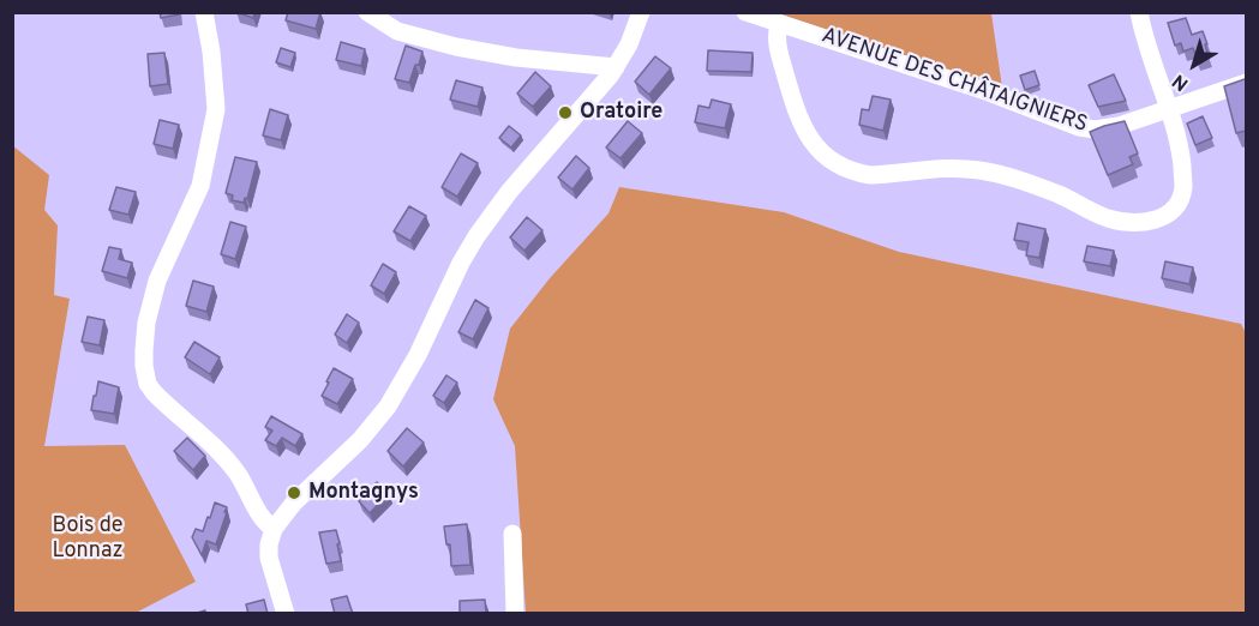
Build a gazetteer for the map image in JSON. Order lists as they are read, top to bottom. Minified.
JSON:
{"streets":{"street":["AVENUE DES CHÂTAIGNIERS"]},"parks":["Bois de Lonnaz"],"places":["Oratoire","Montagnys"],"north":"bottom left"}
